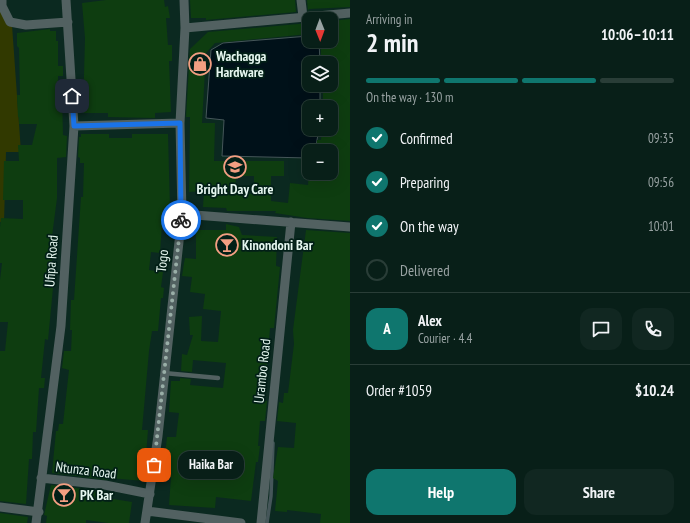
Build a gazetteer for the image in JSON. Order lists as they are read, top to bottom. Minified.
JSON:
{"streets":{"street":["Ufipa Road","Togo","Urambo Road","Ntunza Road"]},"crossings":[["Ufipa Road","Ntunza Road"],["Togo","Ntunza Road"]],"places":{"shop":["Wachagga Hardware"],"school or university":["Bright Day Care"],"bar":["Kinondoni Bar","PK Bar"],"other":["Haika Bar"]},"north":"bottom","page":{"heading":["2 min","Arriving in","10:06–10:11"],"panel":["Alex","Courier · 4.4","Order #1059","$10.24"],"map_buttons":["+","−"],"bar":"On the way · 130 m","list":[["Confirmed","09:35"],["Preparing","09:56"],["On the way","10:01"],"Delivered"],"round":"A","bubble":"Haika Bar","buttons":["Help","Share"]}}
